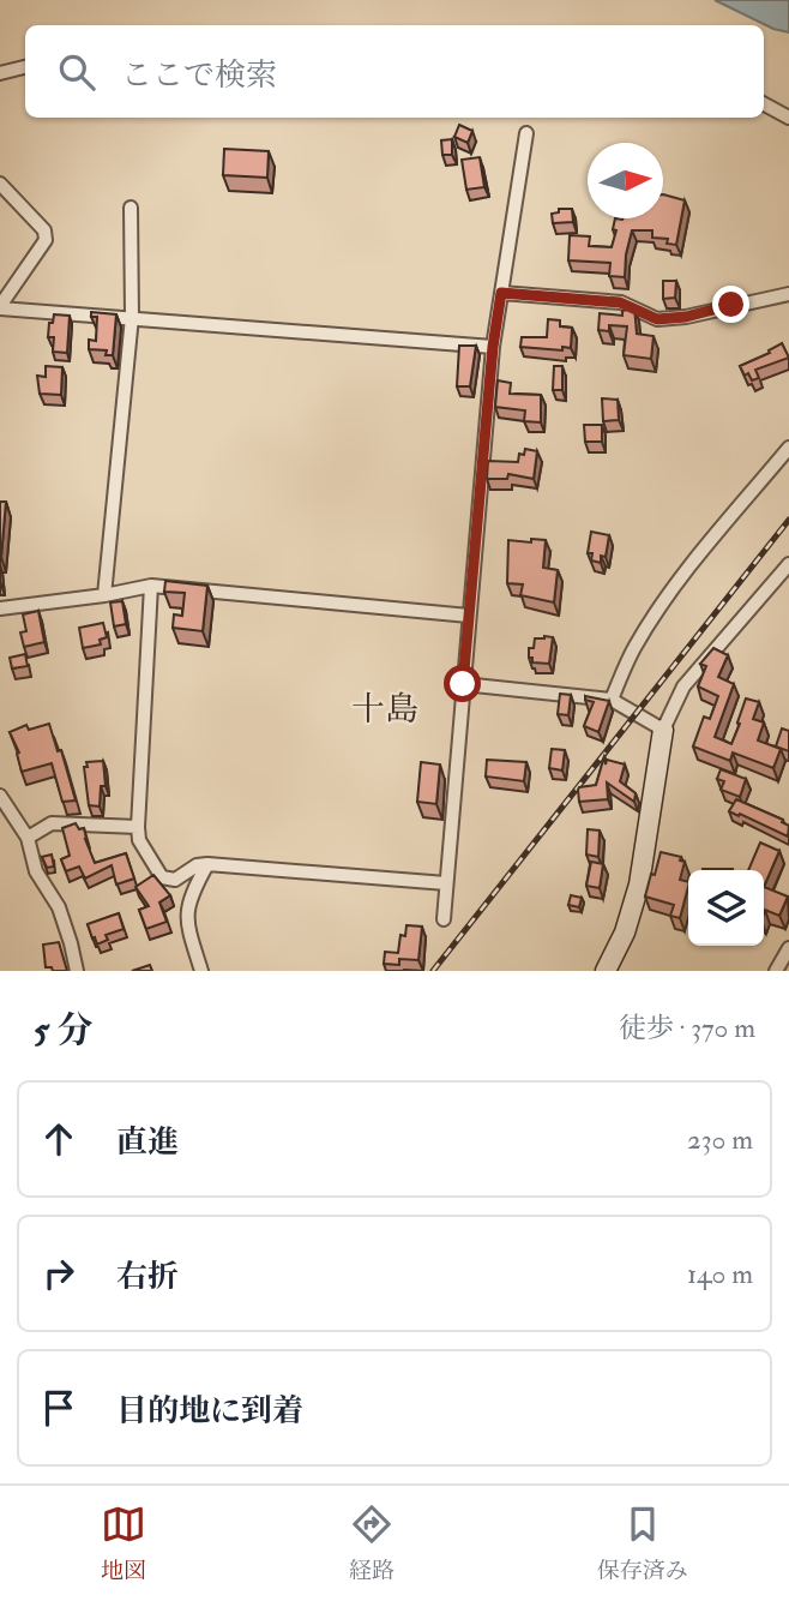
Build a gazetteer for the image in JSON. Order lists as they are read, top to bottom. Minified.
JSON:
{"districts":["十島"],"north":"right","page":{"search":"ここで検索","heading":["5 分","徒歩 · 370 m"],"list":[["直進","230 m"],["右折","140 m"],"目的地に到着"],"nav":["地図","経路","保存済み"]}}
